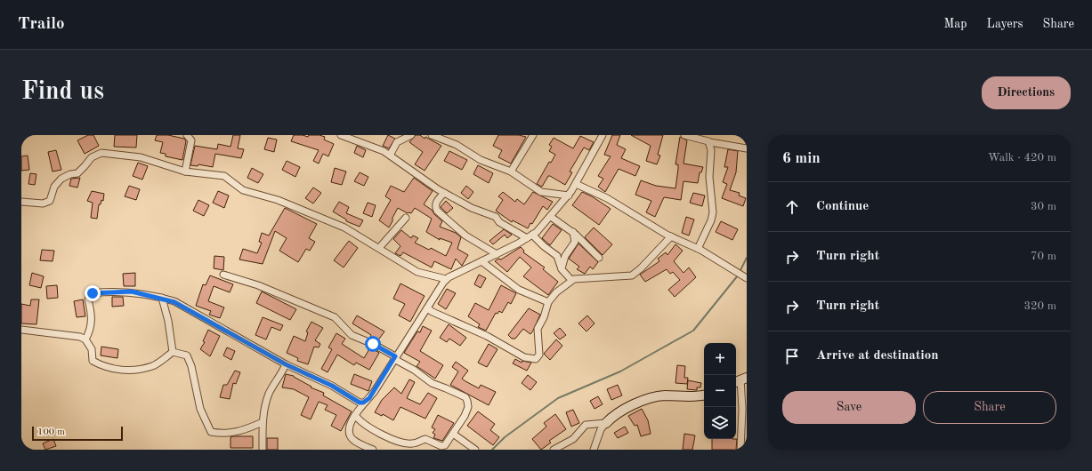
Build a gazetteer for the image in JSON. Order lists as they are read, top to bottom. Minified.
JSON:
{"scale_bar":"100 m","page":{"header":"Trailo","nav":["Map","Layers","Share"],"buttons":["Directions",["Save","Share"]],"title":"Find us","heading":["6 min","Walk · 420 m"],"list":[["Continue","30 m"],["Turn right","70 m"],["Turn right","320 m"],"Arrive at destination"],"map_buttons":["+","−"],"scale":"100 m"}}
